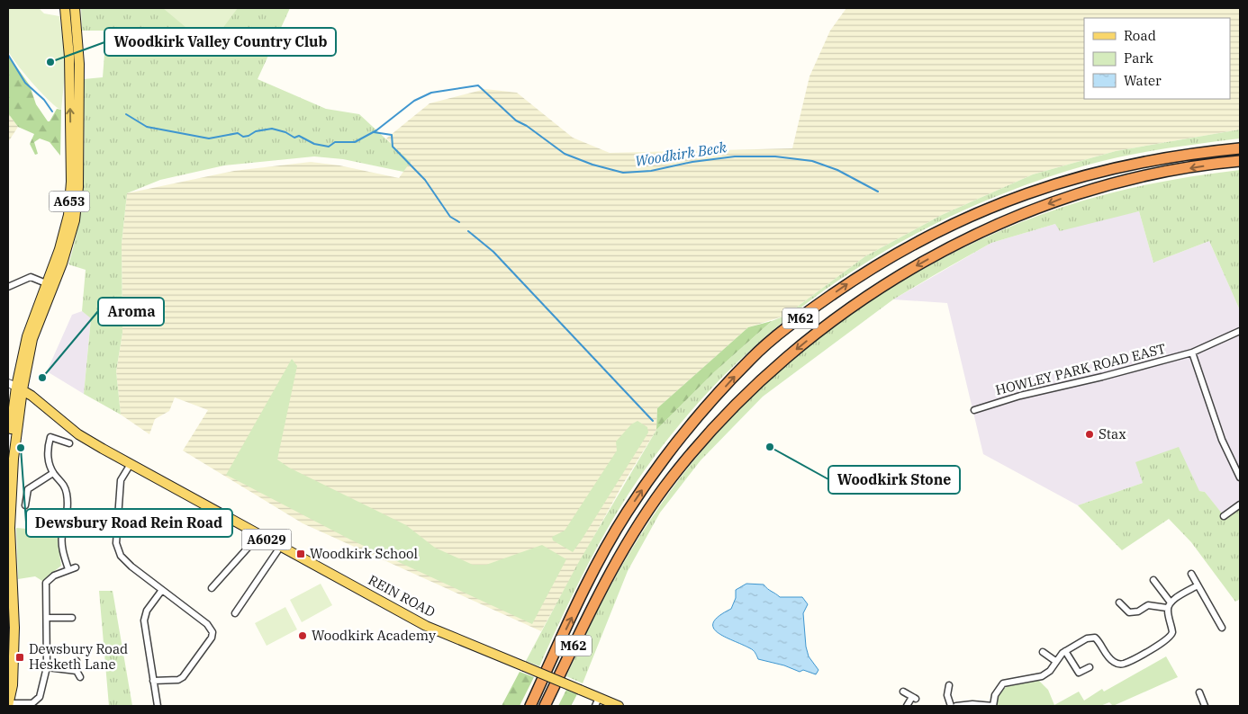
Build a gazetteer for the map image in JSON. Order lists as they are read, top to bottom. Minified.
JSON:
{"streets":{"highway":["M62"],"main road":["A653","A6029","REIN ROAD"],"street":["HOWLEY PARK ROAD EAST"]},"crossings":[["A653","REIN ROAD"]],"water":["Woodkirk Beck"],"places":{"other":["Woodkirk Valley Country Club","Aroma","Stax","Woodkirk Stone","Dewsbury Road Rein Road","Woodkirk Academy"],"transit":["Woodkirk School","Dewsbury Road Hesketh Lane"]},"legend":["Road","Park","Water"]}
